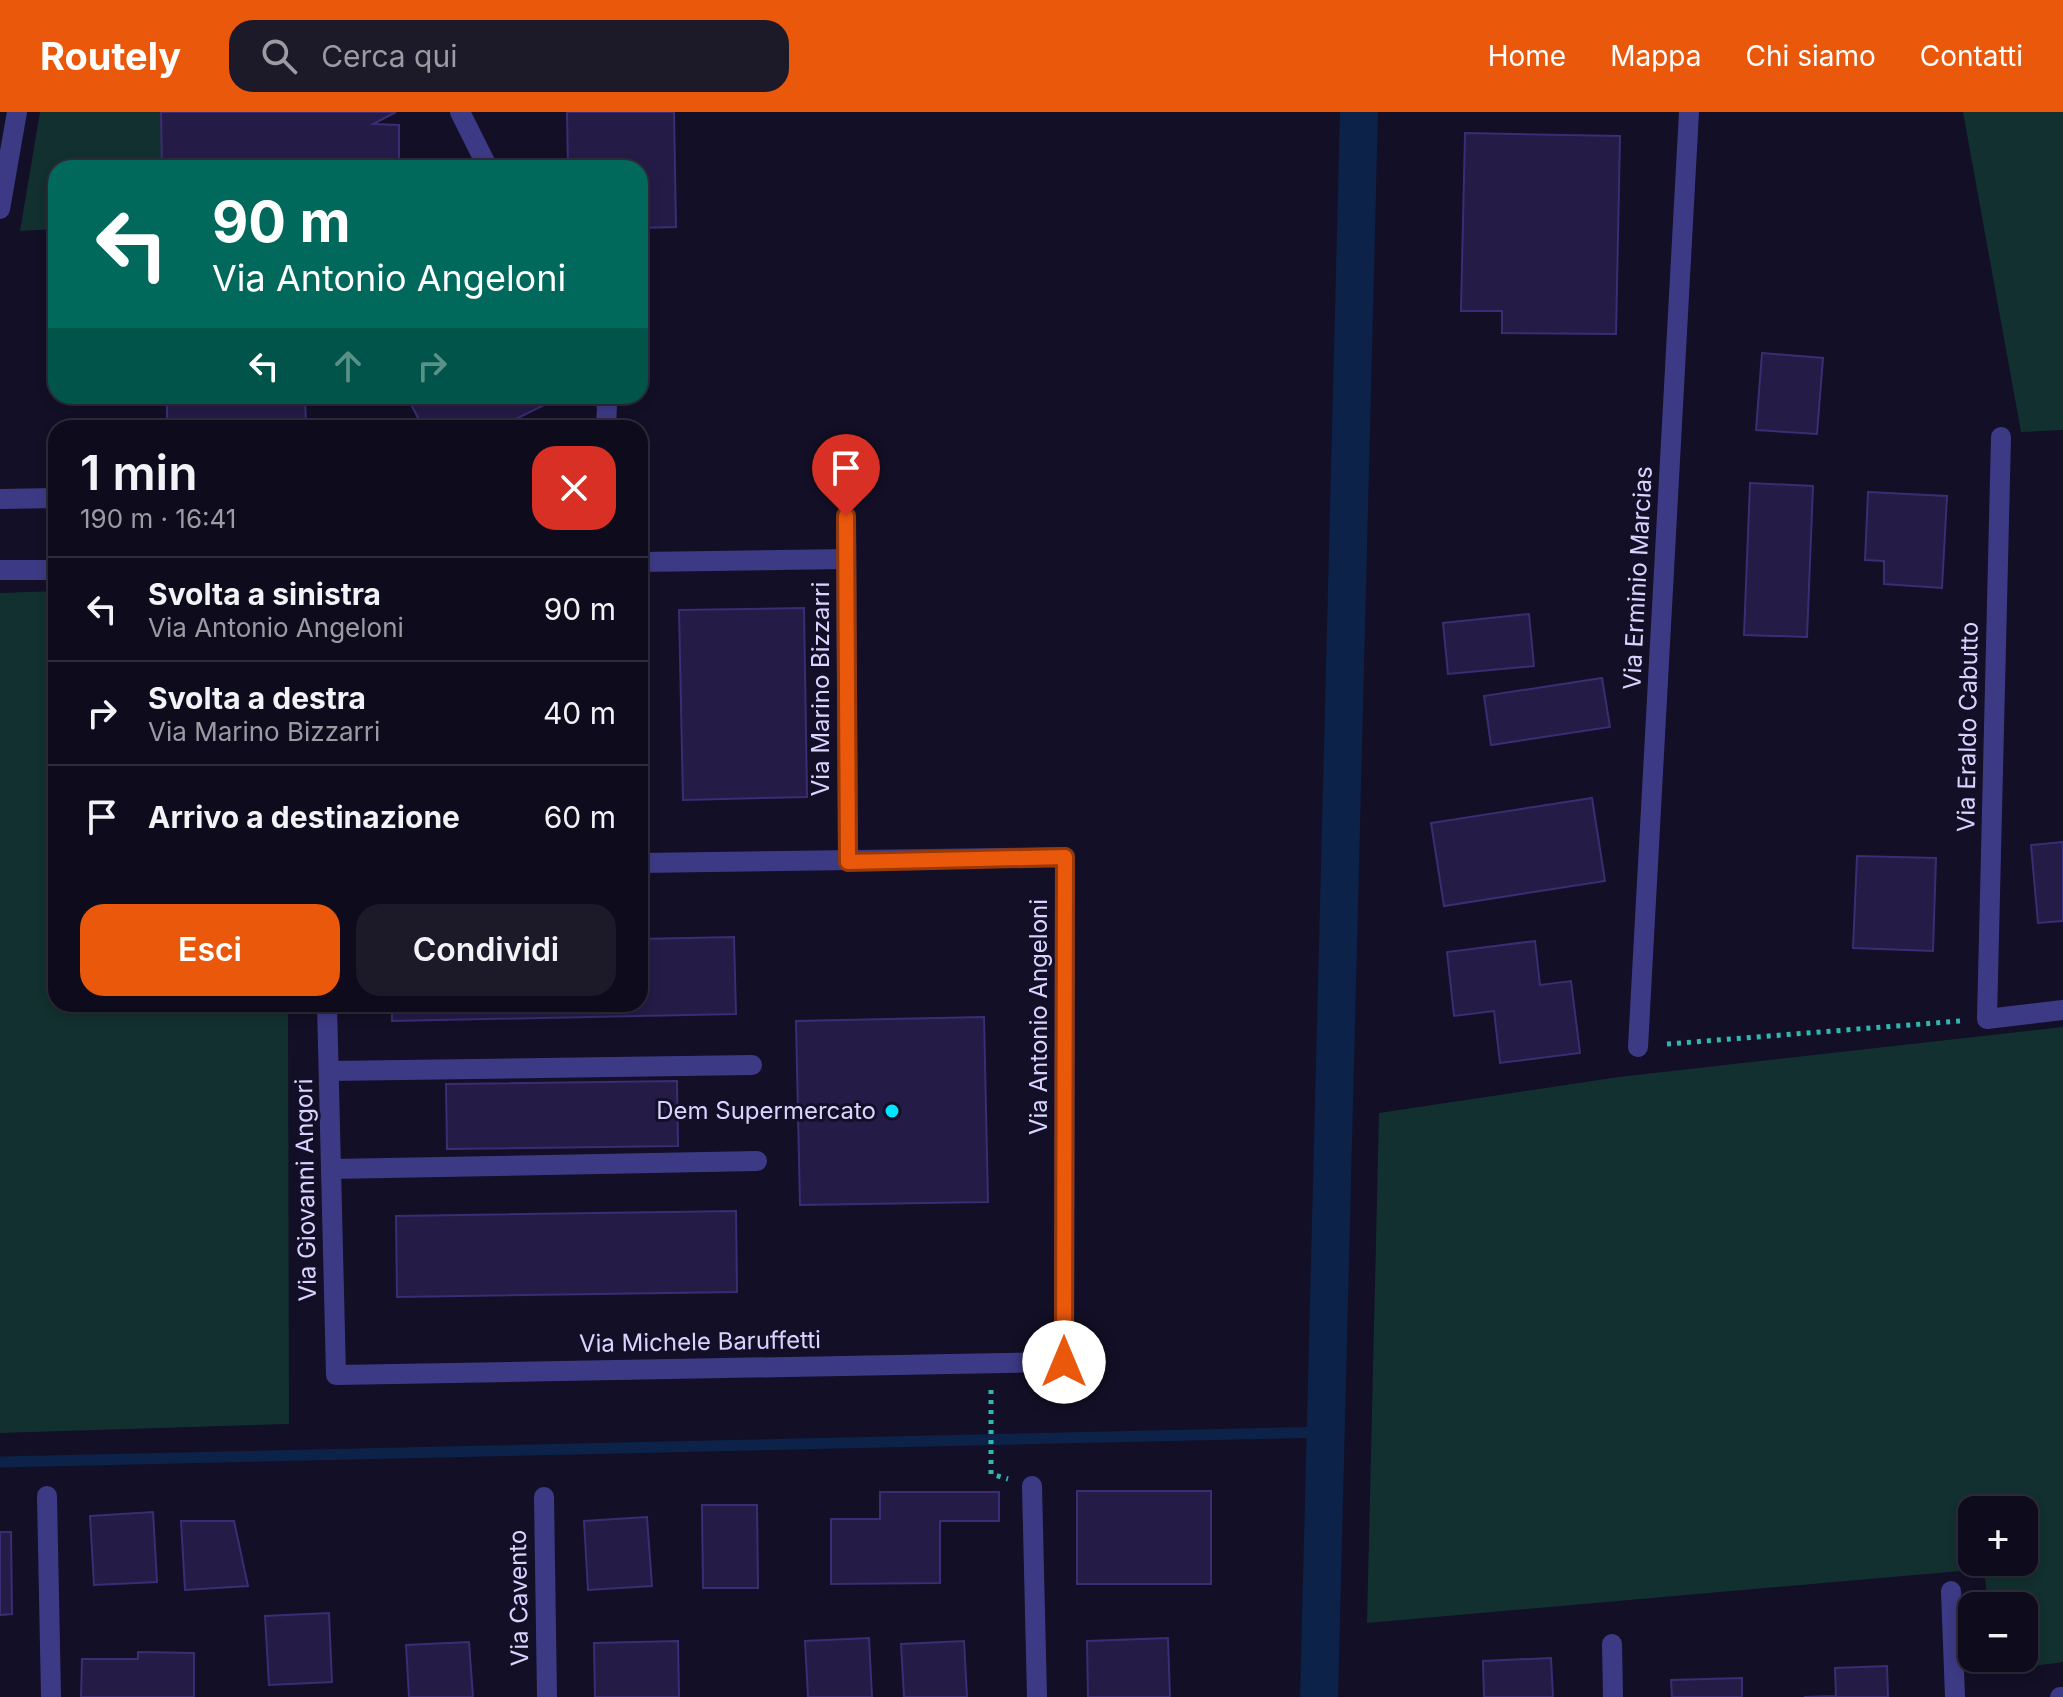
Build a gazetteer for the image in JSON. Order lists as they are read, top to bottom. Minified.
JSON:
{"streets":{"street":["Via Erminio Marcias","Via Marino Bizzarri","Via Eraldo Cabutto","Via Antonio Angeloni","Via Giovanni Angori","Via Michele Baruffetti","Via Cavento"]},"crossings":[["Via Marino Bizzarri","Via Antonio Angeloni"],["Via Antonio Angeloni","Via Michele Baruffetti"],["Via Giovanni Angori","Via Michele Baruffetti"]],"places":["Dem Supermercato"],"page":{"header":"Routely","search":"Cerca qui","nav":["Home","Mappa","Chi siamo","Contatti"],"turn":["90 m","Via Antonio Angeloni"],"heading":["1 min","190 m · 16:41"],"list":[{"name":"Svolta a sinistra","note":"Via Antonio Angeloni","value":"90 m"},{"name":"Svolta a destra","note":"Via Marino Bizzarri","value":"40 m"},{"name":"Arrivo a destinazione","value":"60 m"}],"buttons":["Esci","Condividi"],"map_buttons":["+","−"]}}
